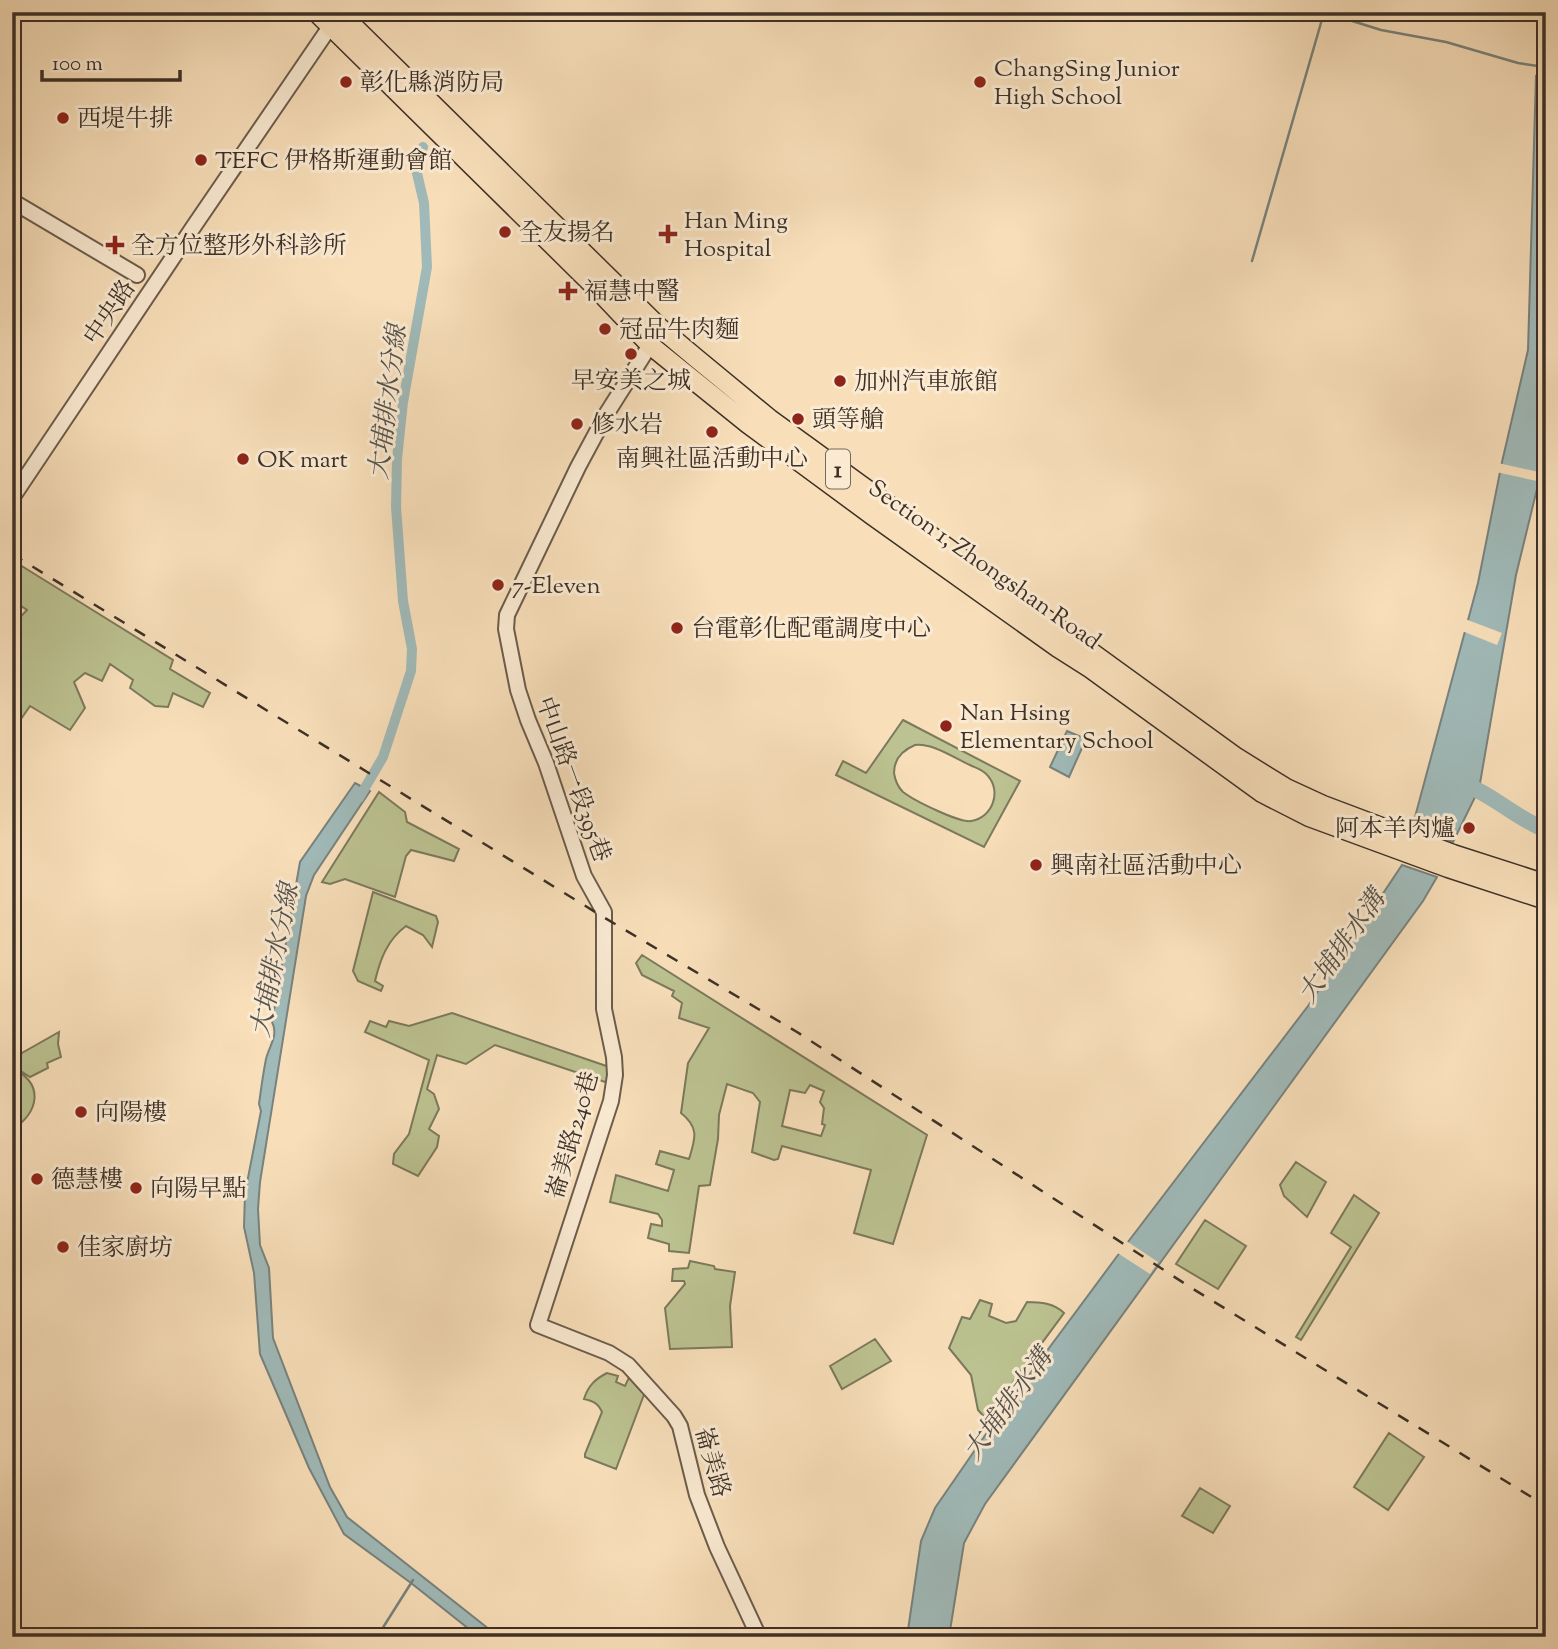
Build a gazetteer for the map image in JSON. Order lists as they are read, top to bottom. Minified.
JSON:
{"streets":{"main road":["1","Section 1, Zhongshan Road"],"street":["中央路","中山路一段395巷","崙美路240巷","崙美路"]},"crossings":[["中央路","Section 1, Zhongshan Road"],["Section 1, Zhongshan Road","中山路一段395巷"],["中山路一段395巷","崙美路240巷"],["崙美路240巷","崙美路"]],"water":["大埔排水分線","大埔排水溝"],"places":{"other":["彰化縣消防局","ChangSing Junior High School","西堤牛排","TEFC 伊格斯運動會館","全友揚名","冠品牛肉麵","早安美之城","加州汽車旅館","頭等艙","修水岩","南興社區活動中心","OK mart","7-Eleven","台電彰化配電調度中心","Nan Hsing Elementary School","阿本羊肉爐","興南社區活動中心","向陽樓","德慧樓","向陽早點","佳家廚坊"],"health":["Han Ming Hospital","全方位整形外科診所","福慧中醫"]},"scale_bar":"100 m"}
